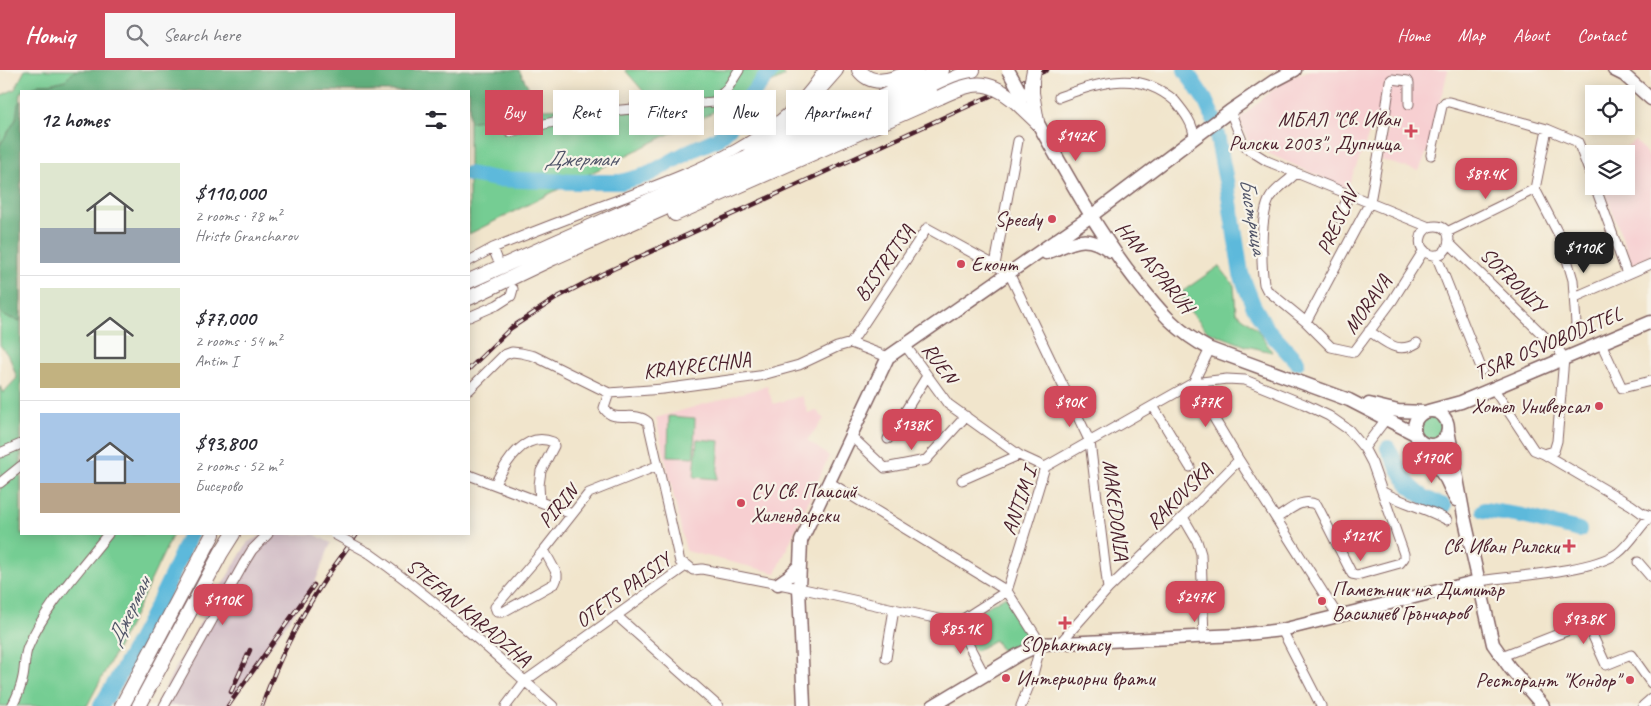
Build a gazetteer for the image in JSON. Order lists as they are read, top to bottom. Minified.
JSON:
{"streets":{"street":["PRESLAV","BISTRITSA","HAN ASPARUH","SOFRONIY","MORAVA","TSAR OSVOBODITEL","RUEN","KRAYRECHNA","RAKOVSKA","ANTIM I","PIRIN","MAKEDONIA","OTETS PAISIY","STEFAN KARADZHA"]},"crossings":[["PRESLAV","MORAVA"],["BISTRITSA","KRAYRECHNA"],["BISTRITSA","MAKEDONIA"],["HAN ASPARUH","TSAR OSVOBODITEL"],["SOFRONIY","MORAVA"],["SOFRONIY","TSAR OSVOBODITEL"],["RUEN","ANTIM I"],["KRAYRECHNA","OTETS PAISIY"],["RAKOVSKA","MAKEDONIA"],["ANTIM I","MAKEDONIA"],["PIRIN","OTETS PAISIY"],["OTETS PAISIY","STEFAN KARADZHA"]],"water":["Джерман","Бистрица"],"places":{"health":["МБАЛ \"Св. Иван Рилски 2003\", Дупница","Св. Иван Рилски","SOpharmacy"],"other":["Speedy","Еконт","Хотел Универсал","СУ Св. Паисий Хилендарски","Паметник на Димитър Василиев Грънчаров","Интериорни врати","Ресторант \"Кондор\""]},"page":{"header":"Homiq","search":"Search here","nav":["Home","Map","About","Contact"],"chip":["Buy","Rent","Filters","New","Apartment"],"heading":"12 homes","price":["$142K","$89.4K","$110K","$90K","$77K","$138K","$170K","$121K","$247K","$110K","$93.8K","$85.1K"],"list":[{"name":"$110,000","note":"2 rooms · 78 m² · Hristo Grancharov"},{"name":"$77,000","note":"2 rooms · 54 m² · Antim I"},{"name":"$93,800","note":"2 rooms · 52 m² · Бисерово"}]}}
